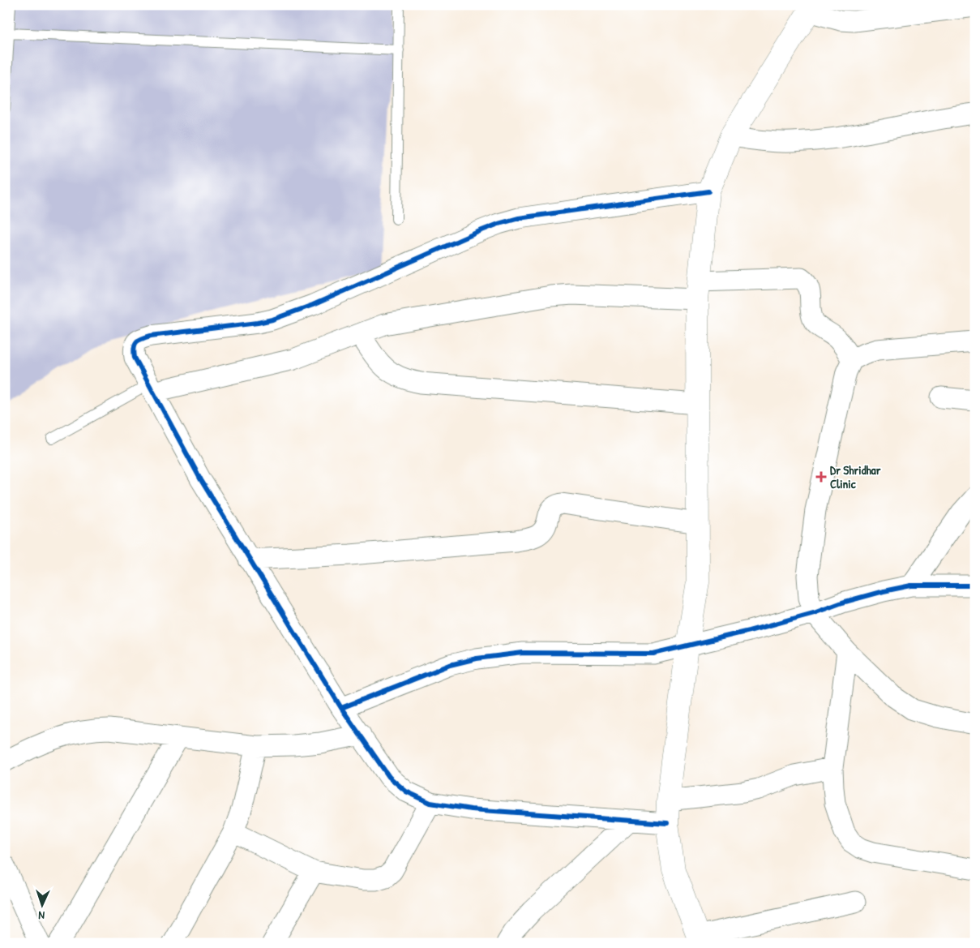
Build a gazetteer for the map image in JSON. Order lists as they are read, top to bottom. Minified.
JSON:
{"places":{"health":["Dr Shridhar Clinic"]},"north":"bottom"}
